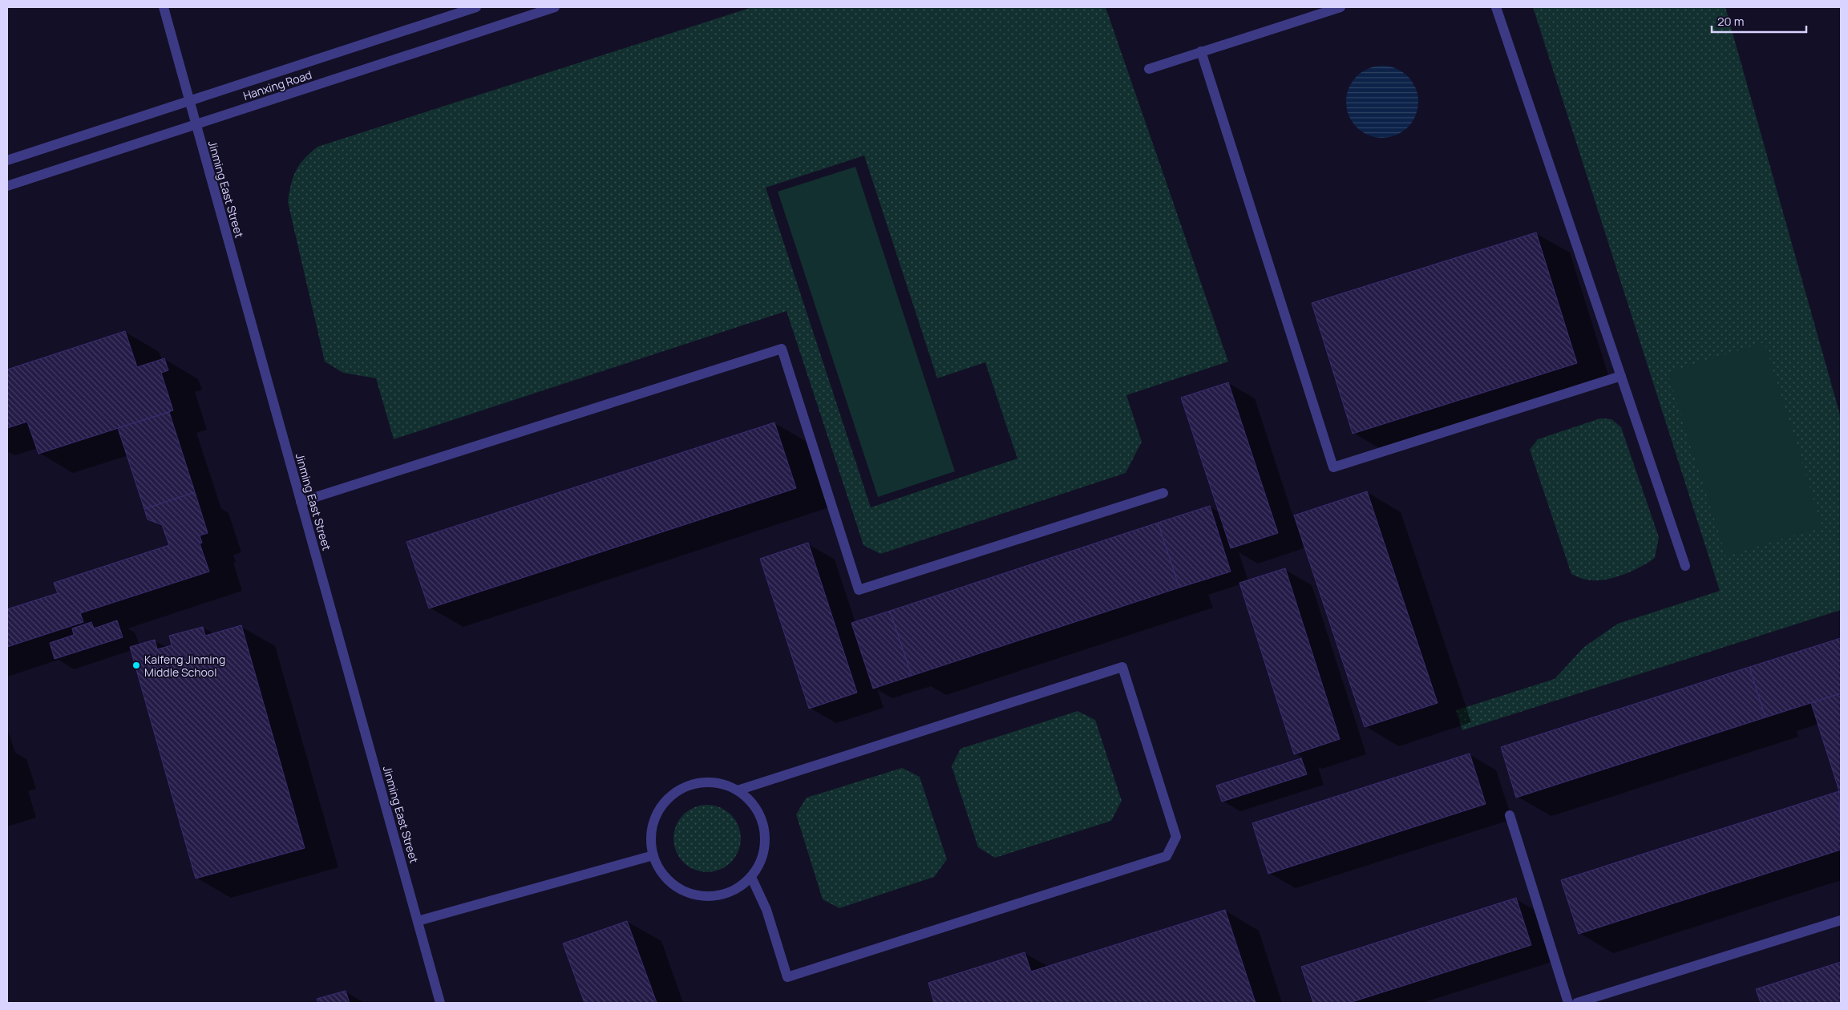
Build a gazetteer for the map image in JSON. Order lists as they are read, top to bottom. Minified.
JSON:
{"streets":{"street":["Hanxing Road","Jinming East Street"]},"crossings":[["Hanxing Road","Jinming East Street"]],"places":["Kaifeng Jinming Middle School"],"scale_bar":"20 m"}
